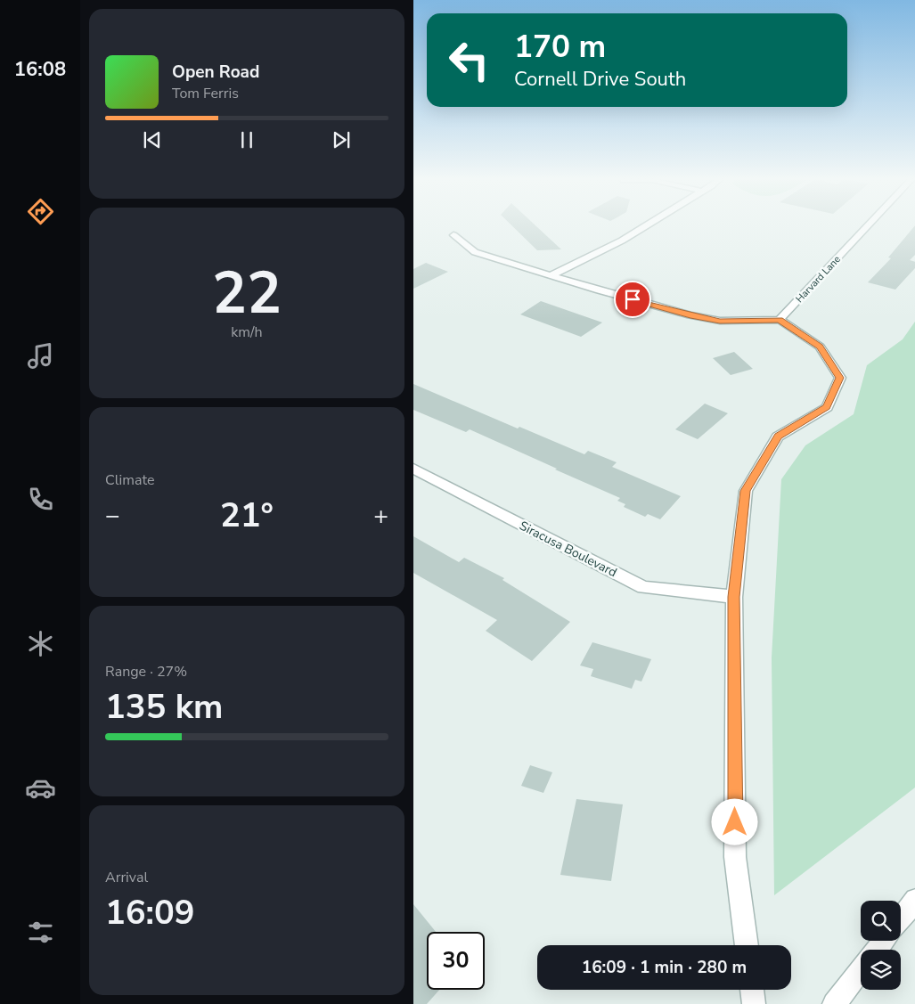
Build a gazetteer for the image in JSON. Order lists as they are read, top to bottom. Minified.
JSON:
{"streets":{"street":["Harvard Lane","Siracusa Boulevard"]},"page":{"tabs":"16:08","turn":["170 m","Cornell Drive South"],"song":["Open Road","Tom Ferris"],"tile":[["22","km/h"],"Climate",["Range · 27%","135 km"],["Arrival","16:09"]],"heat":["−","21°","+"],"limit":"30","trip":"16:09 · 1 min · 280 m"}}
